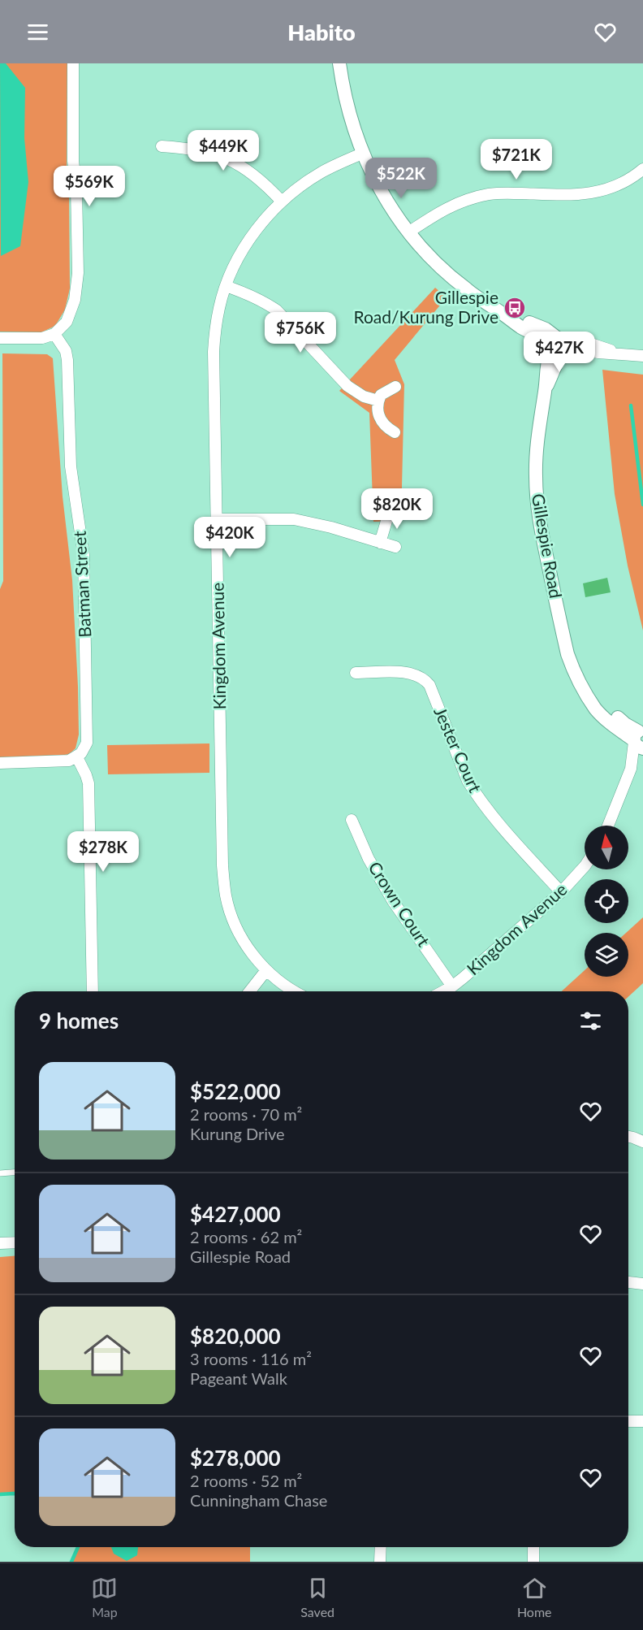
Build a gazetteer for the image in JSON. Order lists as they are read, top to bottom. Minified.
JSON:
{"streets":{"street":["Gillespie Road","Batman Street","Kingdom Avenue","Jester Court","Crown Court"]},"crossings":[["Kingdom Avenue","Jester Court"],["Kingdom Avenue","Crown Court"]],"places":{"bus stop":["Gillespie Road/Kurung Drive"]},"north":"top","page":{"header":"Habito","price":["$449K","$721K","$522K","$569K","$756K","$427K","$820K","$420K","$278K"],"heading":"9 homes","list":[{"name":"$522,000","note":"2 rooms · 70 m² · Kurung Drive"},{"name":"$427,000","note":"2 rooms · 62 m² · Gillespie Road"},{"name":"$820,000","note":"3 rooms · 116 m² · Pageant Walk"},{"name":"$278,000","note":"2 rooms · 52 m² · Cunningham Chase"}],"tabs":["Map","Saved","Home"]}}
